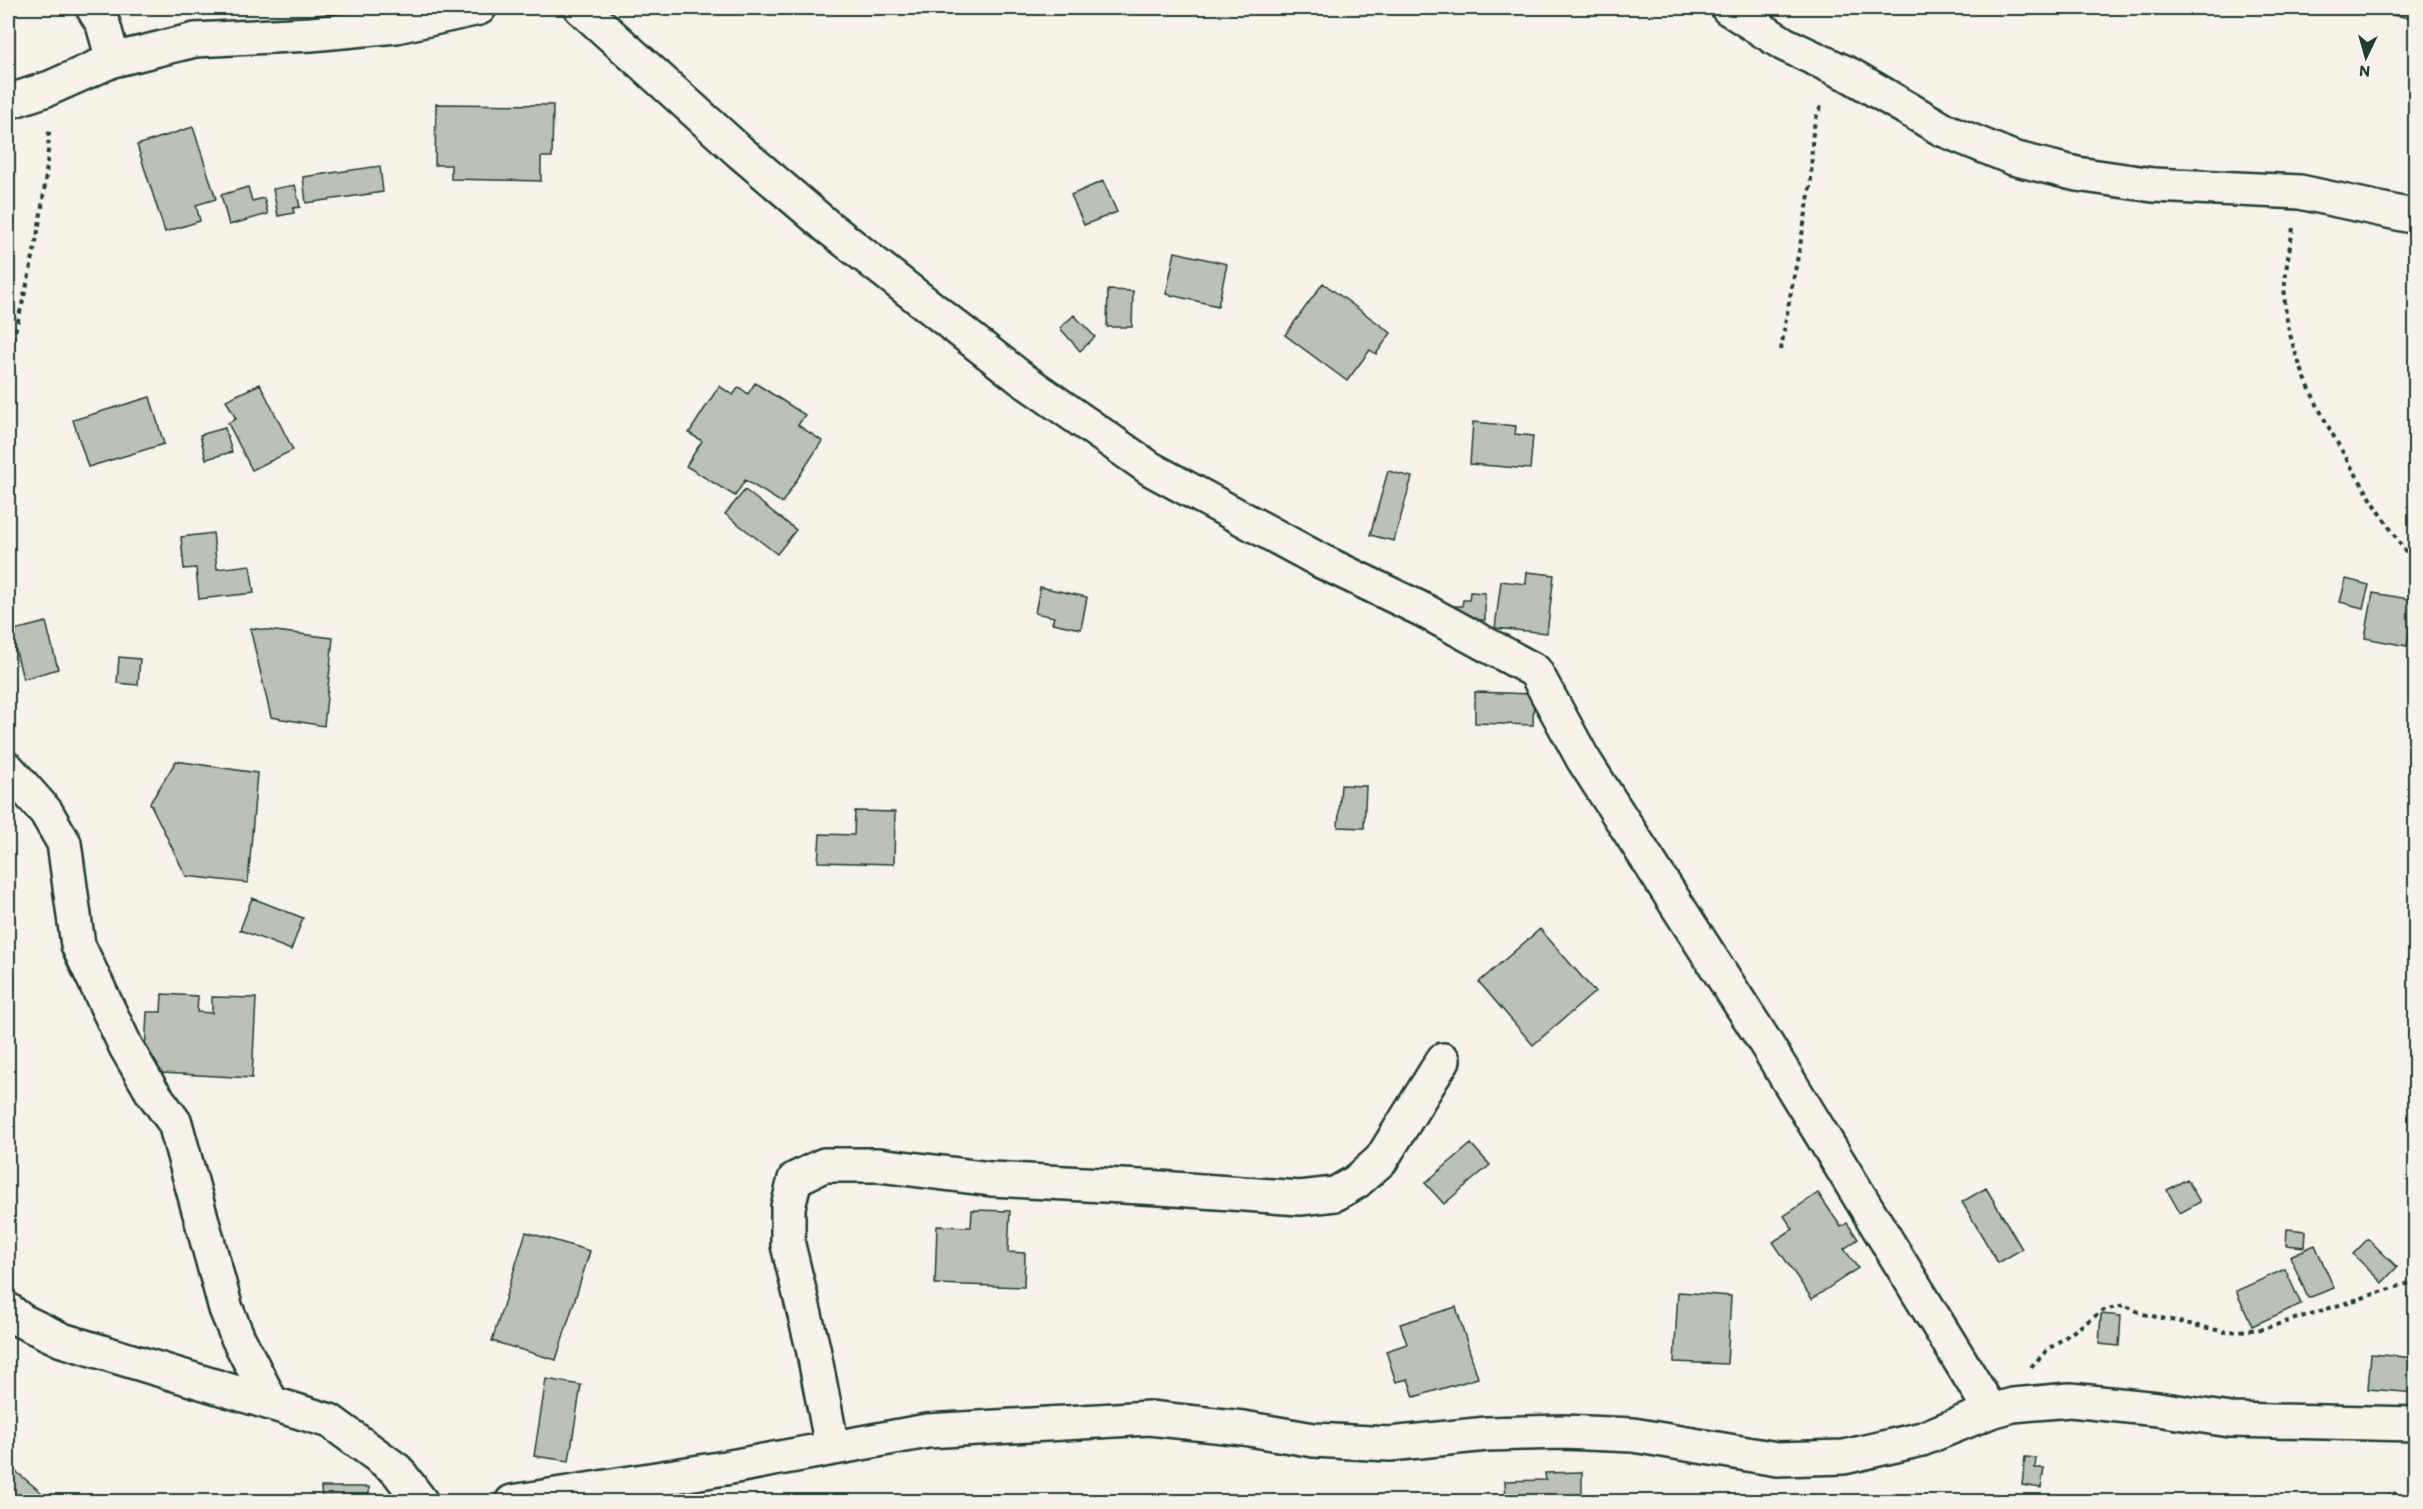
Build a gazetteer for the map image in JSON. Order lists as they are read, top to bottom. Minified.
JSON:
{"north":"bottom"}
